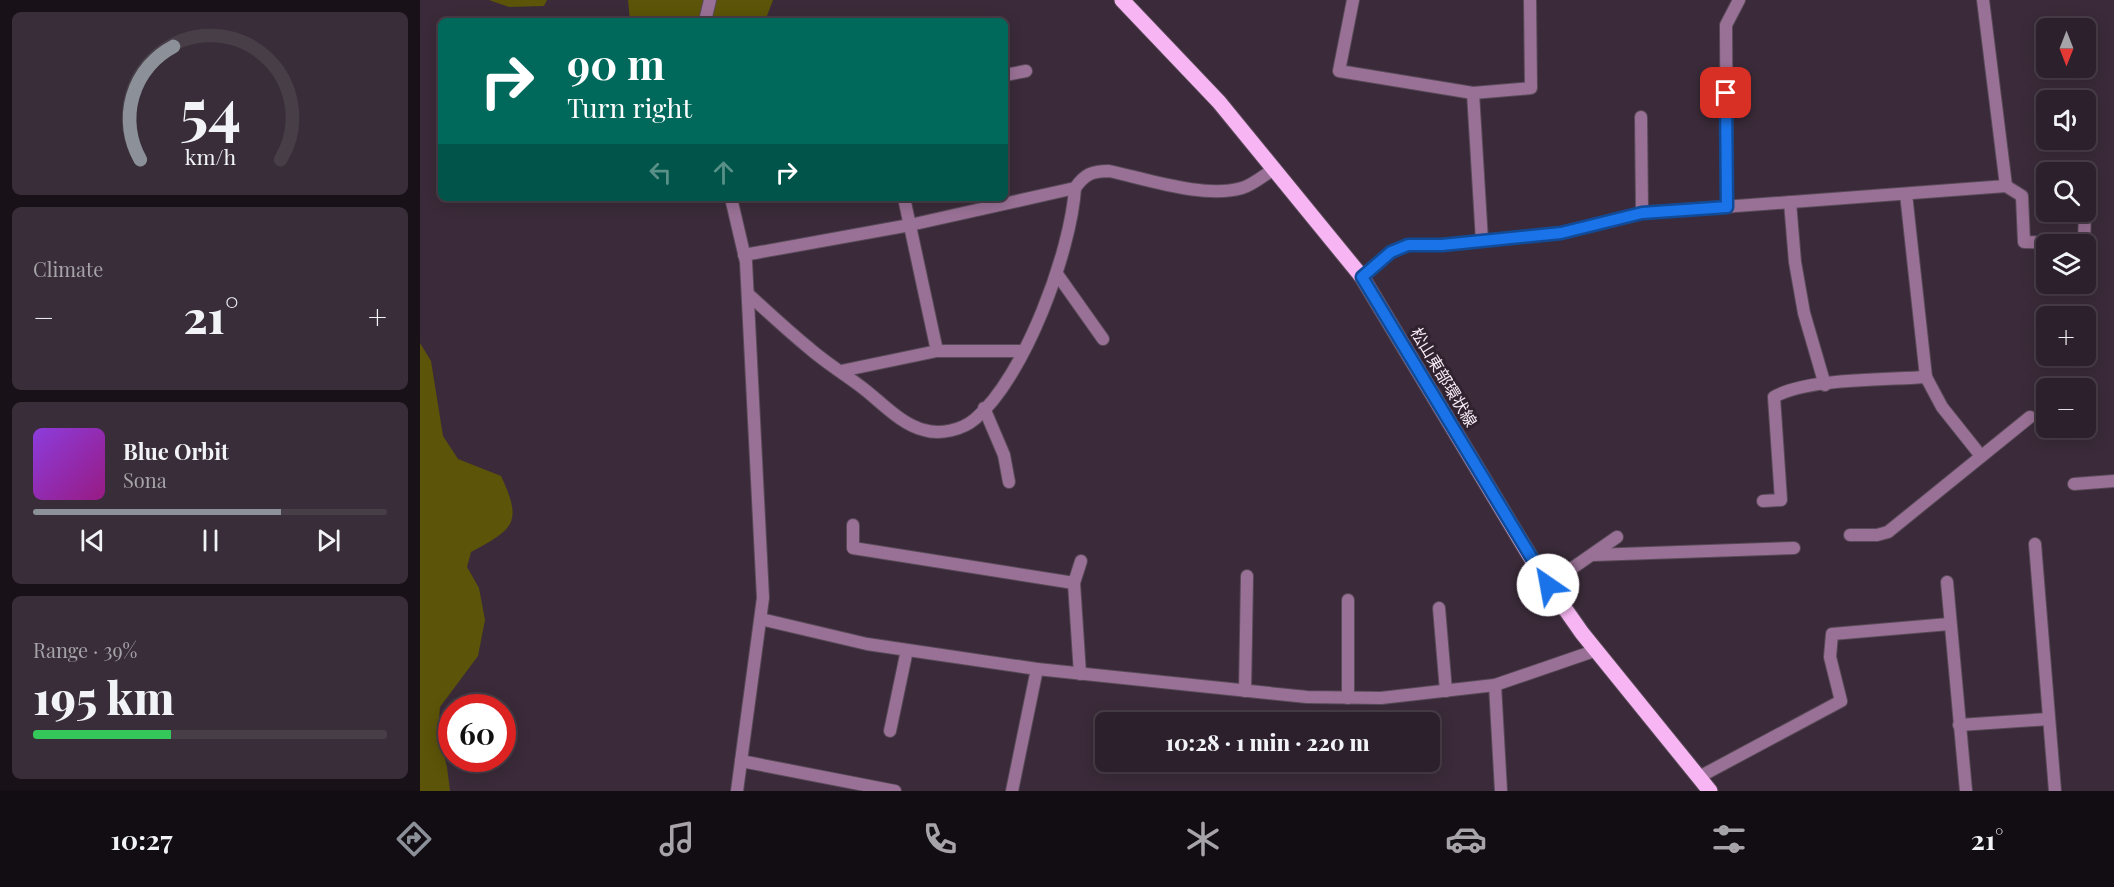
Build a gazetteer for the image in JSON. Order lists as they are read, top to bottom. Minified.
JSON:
{"streets":{"main road":["松山東部環状線"]},"north":"bottom","page":{"map_buttons":["+","−"],"turn":["90 m","Turn right"],"tile":["Climate",["Range · 39%","195 km"]],"heat":["−","21°","+"],"song":["Blue Orbit","Sona"],"limit":"60","trip":"10:28 · 1 min · 220 m","tabs":["10:27","21°"],"gauge":["54","km/h"]}}
